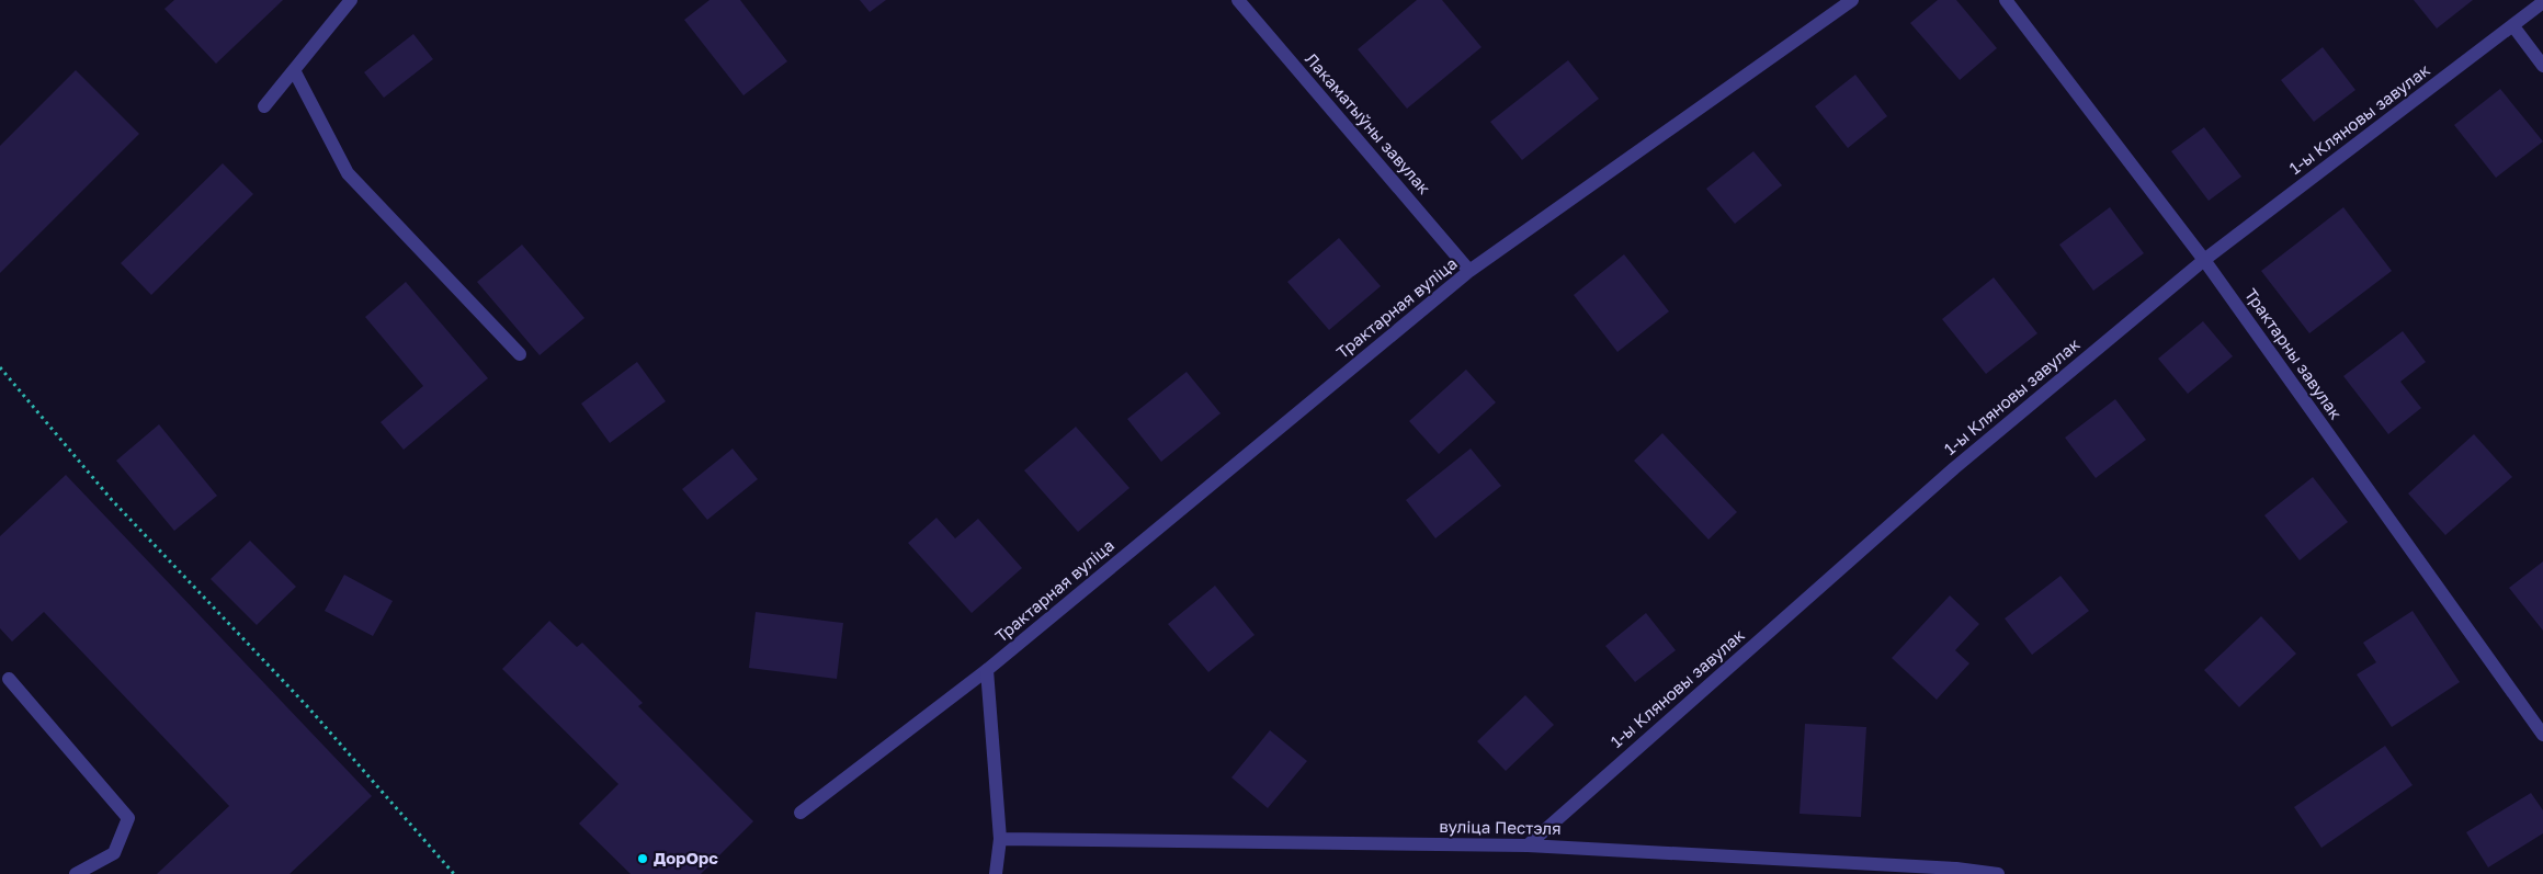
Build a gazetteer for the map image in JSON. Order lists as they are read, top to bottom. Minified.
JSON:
{"streets":{"street":["1-ы Кляновы завулак","Лакаматыўны завулак","Трактарная вуліца","Трактарны завулак","вуліца Пестэля"]},"crossings":[["1-ы Кляновы завулак","Трактарны завулак"],["1-ы Кляновы завулак","вуліца Пестэля"],["Лакаматыўны завулак","Трактарная вуліца"]],"places":["ДорОрс"]}
